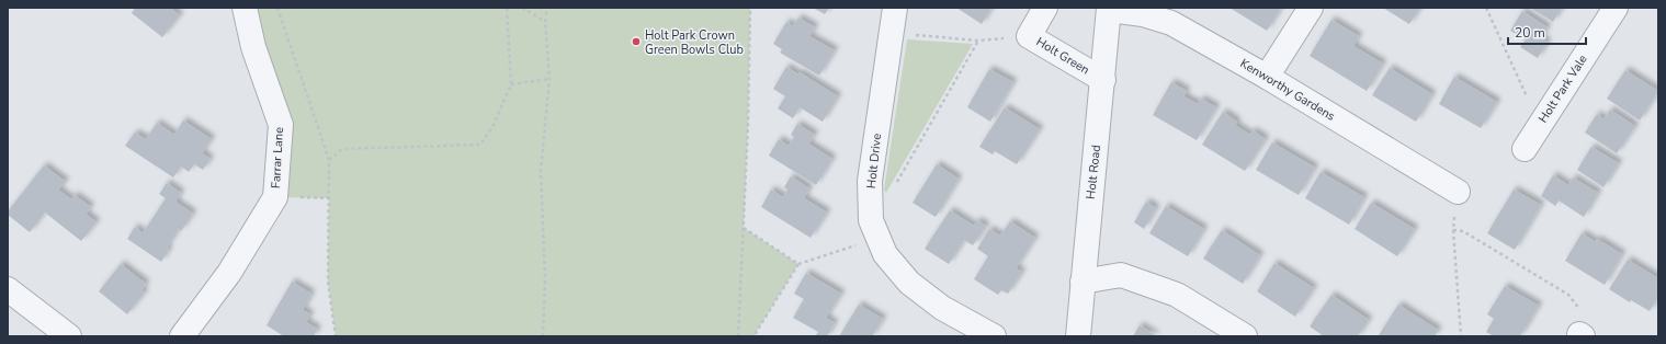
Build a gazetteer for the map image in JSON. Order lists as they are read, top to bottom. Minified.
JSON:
{"streets":{"street":["Holt Green","Holt Park Vale","Kenworthy Gardens","Farrar Lane","Holt Drive","Holt Road"]},"crossings":[["Holt Green","Holt Road"],["Kenworthy Gardens","Holt Road"]],"places":["Holt Park Crown Green Bowls Club"],"scale_bar":"20 m"}
